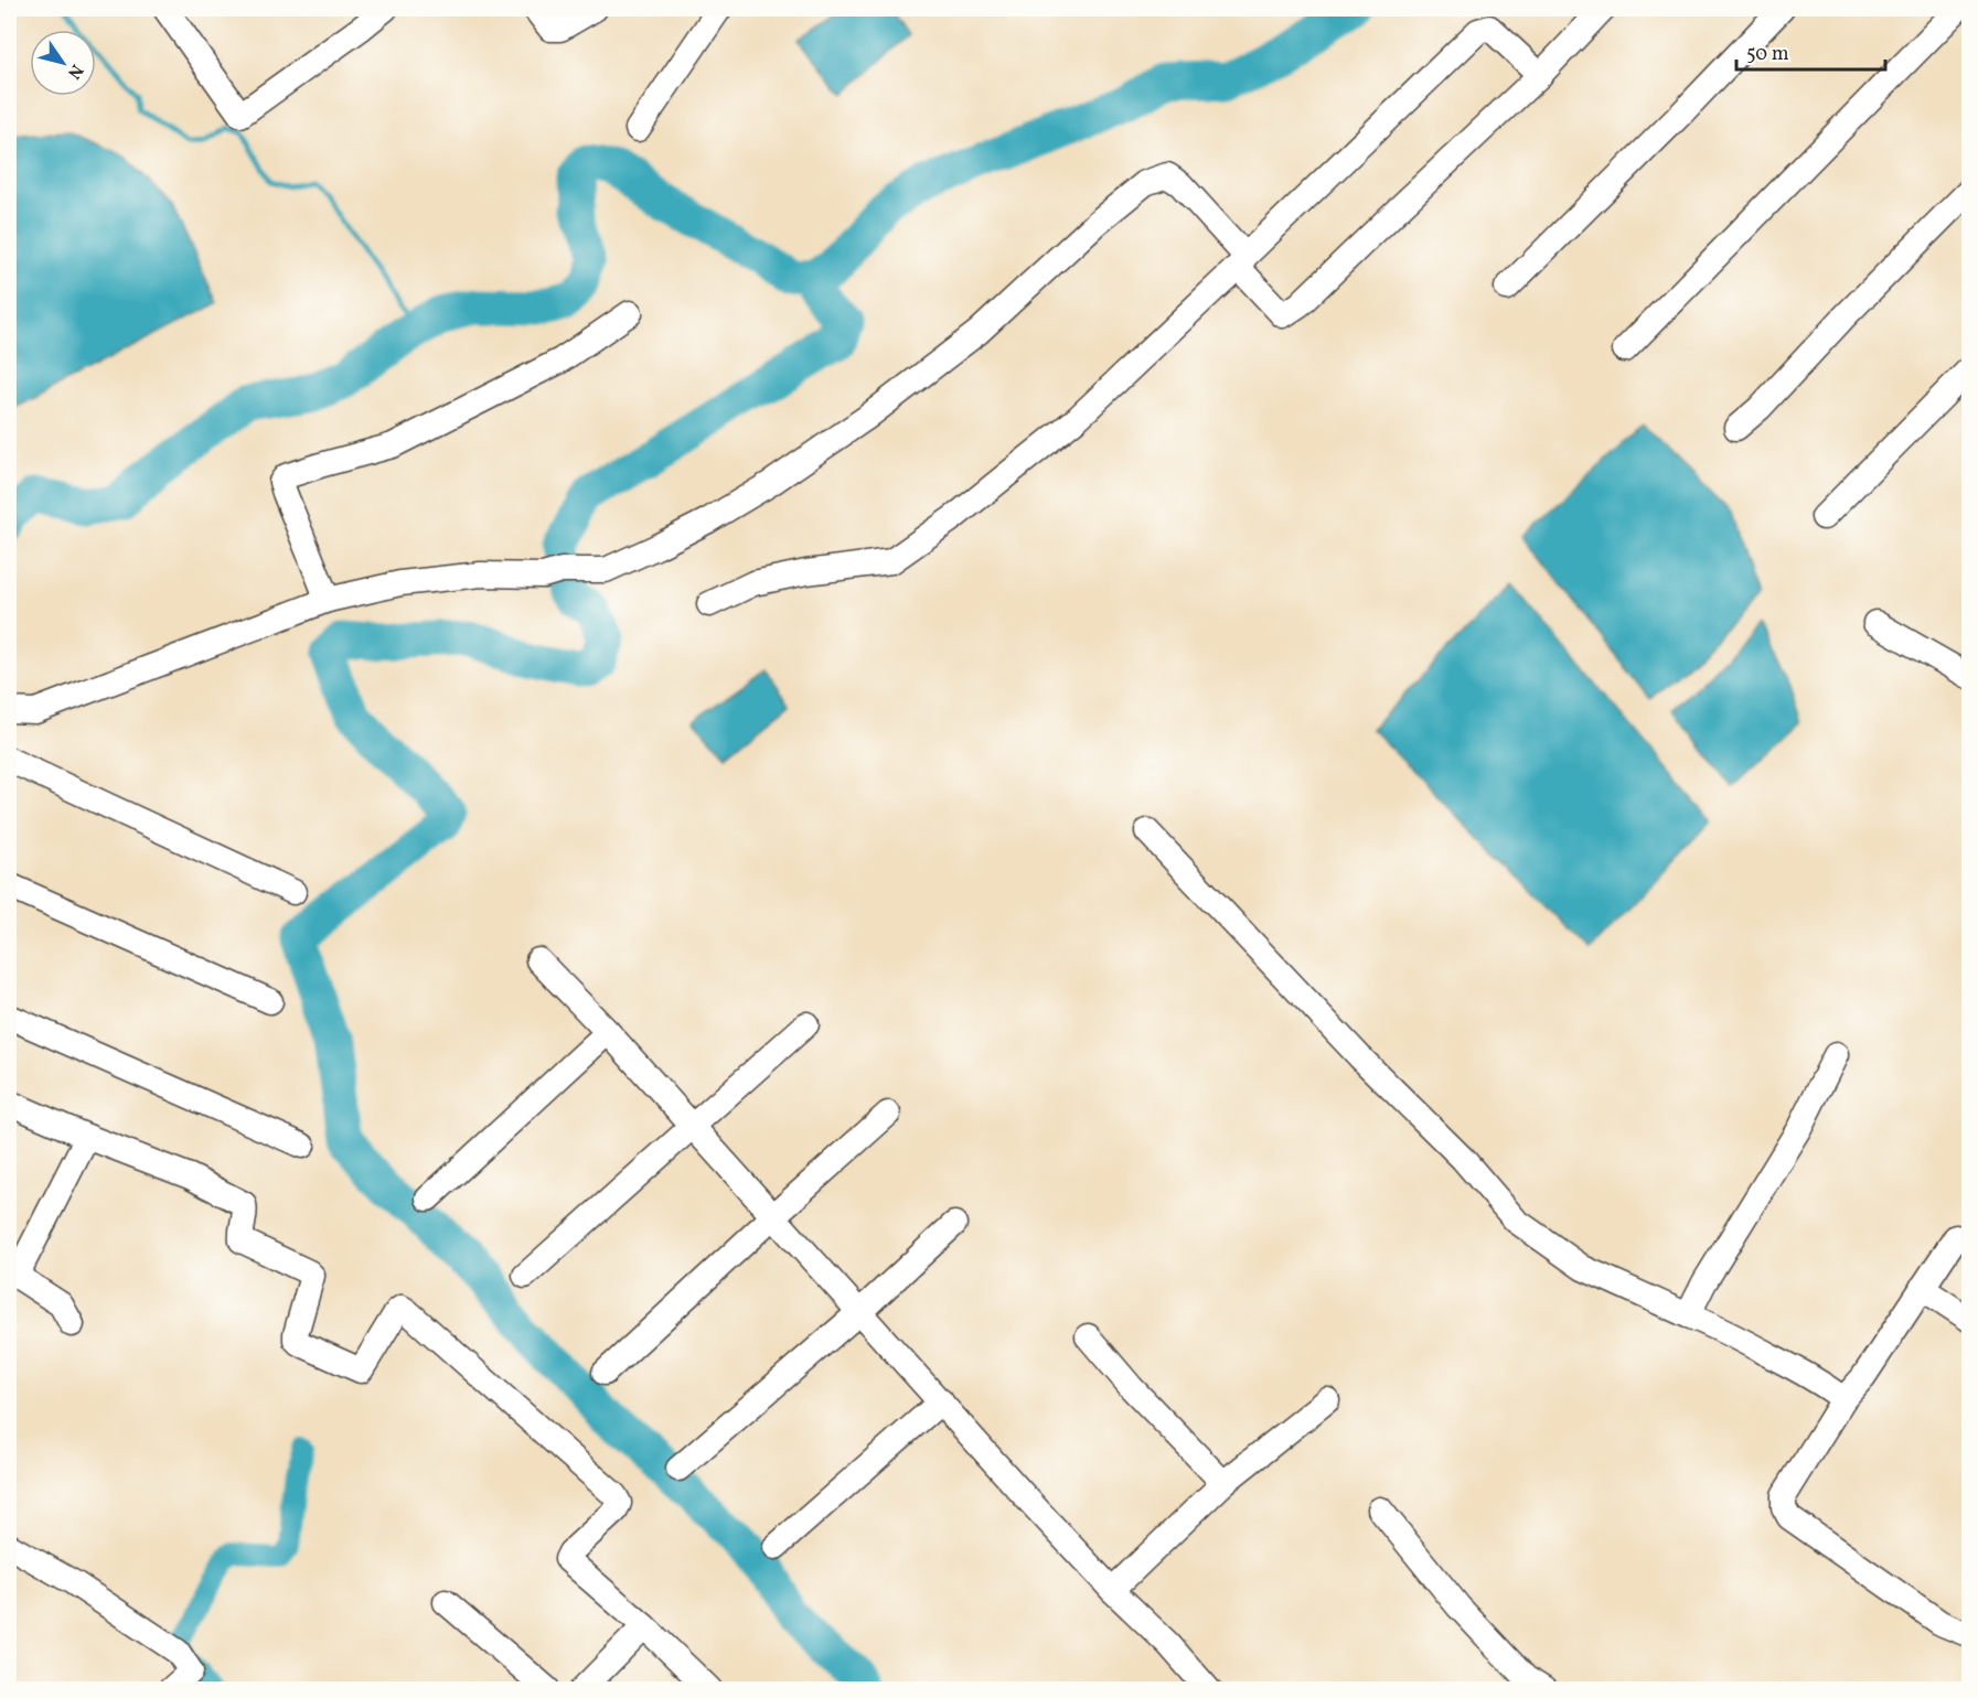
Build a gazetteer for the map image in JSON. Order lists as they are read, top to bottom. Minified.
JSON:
{"scale_bar":"50 m","north":"bottom right"}
